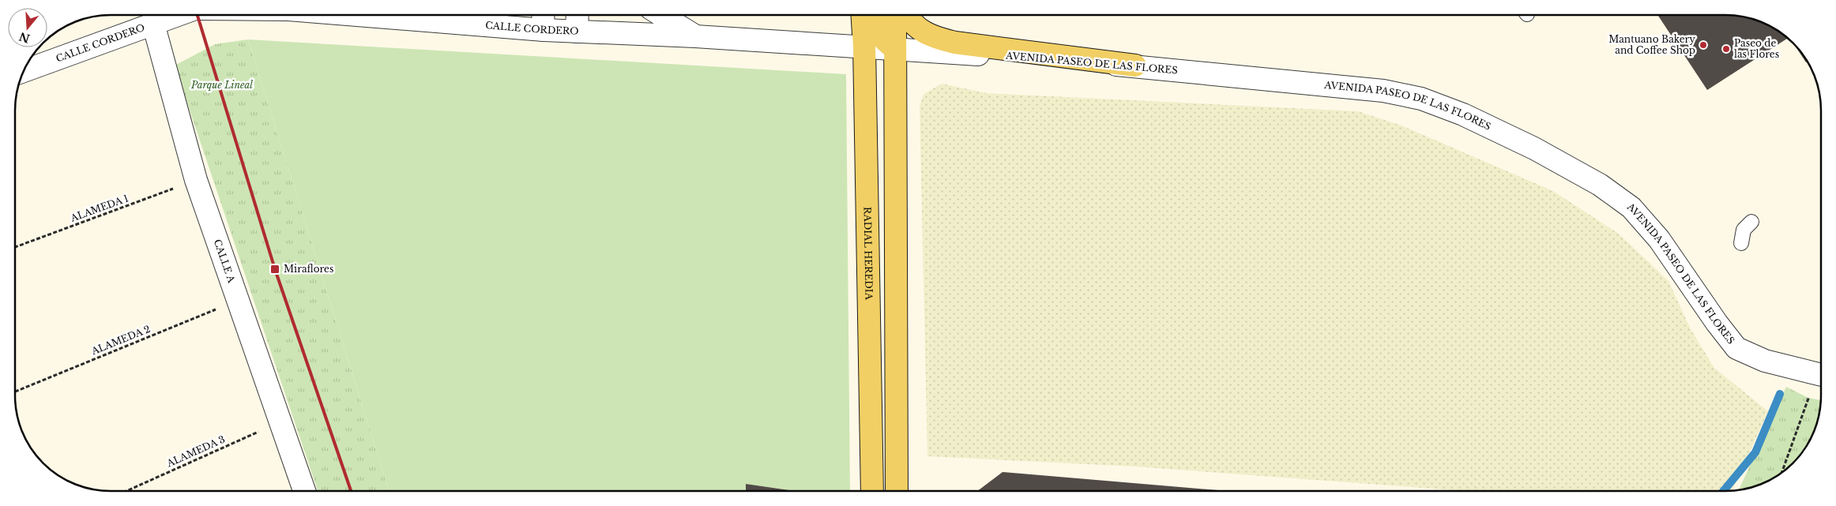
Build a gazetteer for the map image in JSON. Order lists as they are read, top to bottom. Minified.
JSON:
{"streets":{"main road":["RADIAL HEREDIA"],"street":["CALLE CORDERO","AVENIDA PASEO DE LAS FLORES","CALLE A"],"path":["ALAMEDA 1","ALAMEDA 2","ALAMEDA 3"]},"crossings":[["CALLE CORDERO","AVENIDA PASEO DE LAS FLORES"],["CALLE CORDERO","RADIAL HEREDIA"],["CALLE CORDERO","CALLE A"],["ALAMEDA 1","CALLE A"],["CALLE A","ALAMEDA 2"],["CALLE A","ALAMEDA 3"]],"parks":["Parque Lineal"],"places":{"other":["Mantuano Bakery and Coffee Shop","Paseo de las Flores"],"transit":["Miraflores"]},"north":"bottom"}
